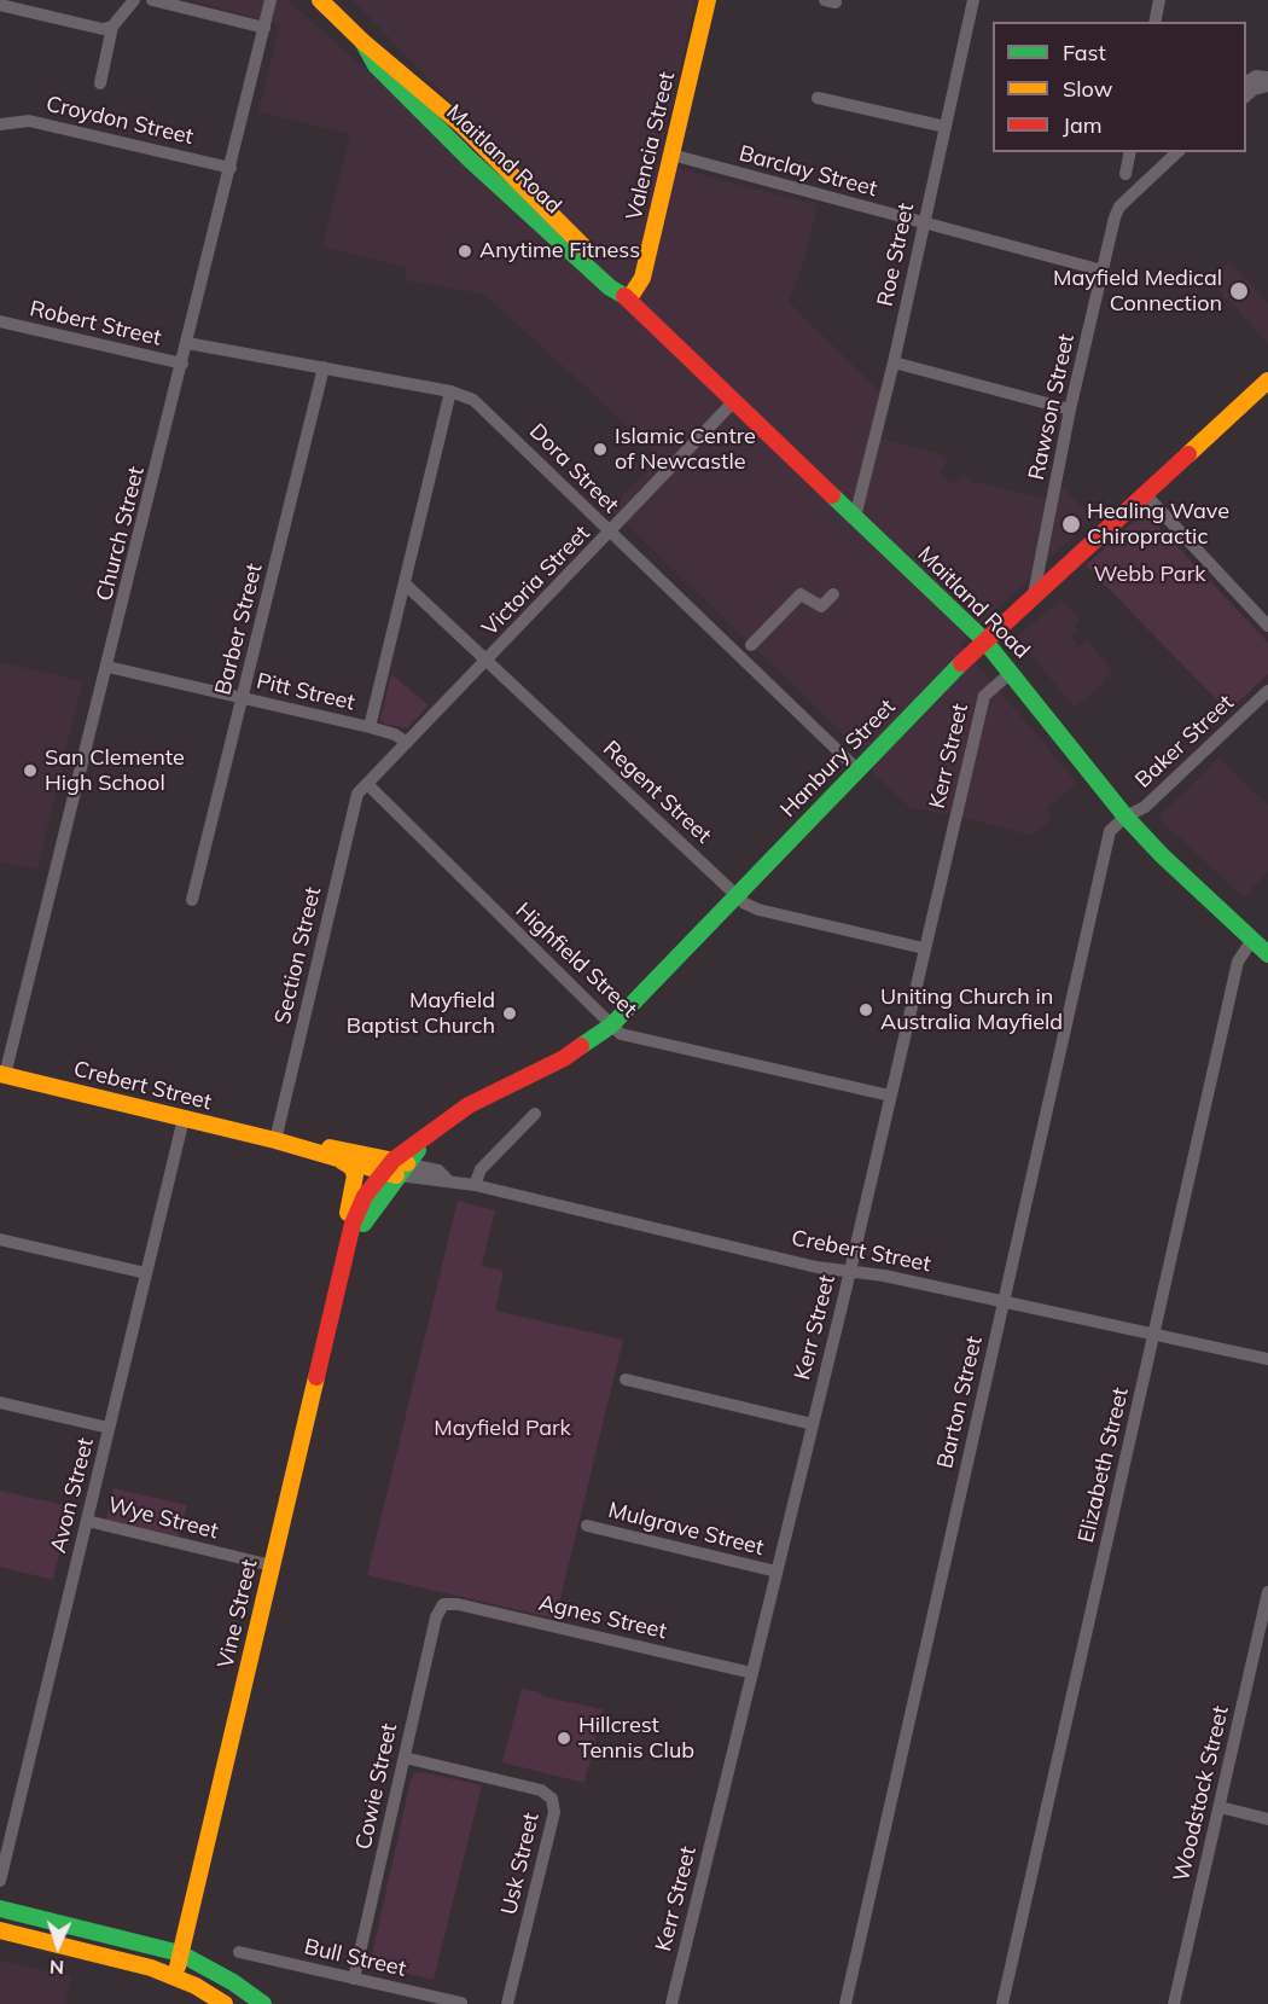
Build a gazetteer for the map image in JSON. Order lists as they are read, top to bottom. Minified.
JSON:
{"streets":{"main road":["Valencia Street","Maitland Road","Hanbury Street","Crebert Street","Vine Street"],"street":["Croydon Street","Barclay Street","Roe Street","Robert Street","Rawson Street","Dora Street","Church Street","Victoria Street","Barber Street","Pitt Street","Baker Street","Kerr Street","Regent Street","Section Street","Highfield Street","Barton Street","Elizabeth Street","Avon Street","Wye Street","Mulgrave Street","Agnes Street","Cowie Street","Woodstock Street","Usk Street","Bull Street"]},"crossings":[["Croydon Street","Church Street"],["Valencia Street","Maitland Road"],["Valencia Street","Barclay Street"],["Maitland Road","Roe Street"],["Maitland Road","Victoria Street"],["Maitland Road","Baker Street"],["Maitland Road","Kerr Street"],["Maitland Road","Hanbury Street"],["Maitland Road","Barton Street"],["Maitland Road","Elizabeth Street"],["Barclay Street","Roe Street"],["Barclay Street","Rawson Street"],["Robert Street","Church Street"],["Rawson Street","Hanbury Street"],["Dora Street","Church Street"],["Dora Street","Victoria Street"],["Dora Street","Barber Street"],["Dora Street","Hanbury Street"],["Church Street","Pitt Street"],["Church Street","Crebert Street"],["Victoria Street","Pitt Street"],["Victoria Street","Regent Street"],["Victoria Street","Section Street"],["Victoria Street","Highfield Street"],["Barber Street","Pitt Street"],["Baker Street","Barton Street"],["Kerr Street","Regent Street"],["Kerr Street","Highfield Street"],["Kerr Street","Crebert Street"],["Kerr Street","Mulgrave Street"],["Kerr Street","Agnes Street"],["Hanbury Street","Regent Street"],["Hanbury Street","Highfield Street"],["Hanbury Street","Crebert Street"],["Hanbury Street","Vine Street"],["Section Street","Highfield Street"],["Section Street","Crebert Street"],["Crebert Street","Barton Street"],["Crebert Street","Elizabeth Street"],["Crebert Street","Avon Street"],["Crebert Street","Vine Street"],["Avon Street","Wye Street"],["Wye Street","Vine Street"],["Agnes Street","Cowie Street"],["Cowie Street","Usk Street"],["Cowie Street","Bull Street"]],"parks":["Webb Park","Mayfield Park"],"places":["Anytime Fitness","Mayfield Medical Connection","Islamic Centre of Newcastle","Healing Wave Chiropractic","San Clemente High School","Uniting Church in Australia Mayfield","Mayfield Baptist Church","Hillcrest Tennis Club"],"legend":["Fast","Slow","Jam"],"north":"bottom"}
